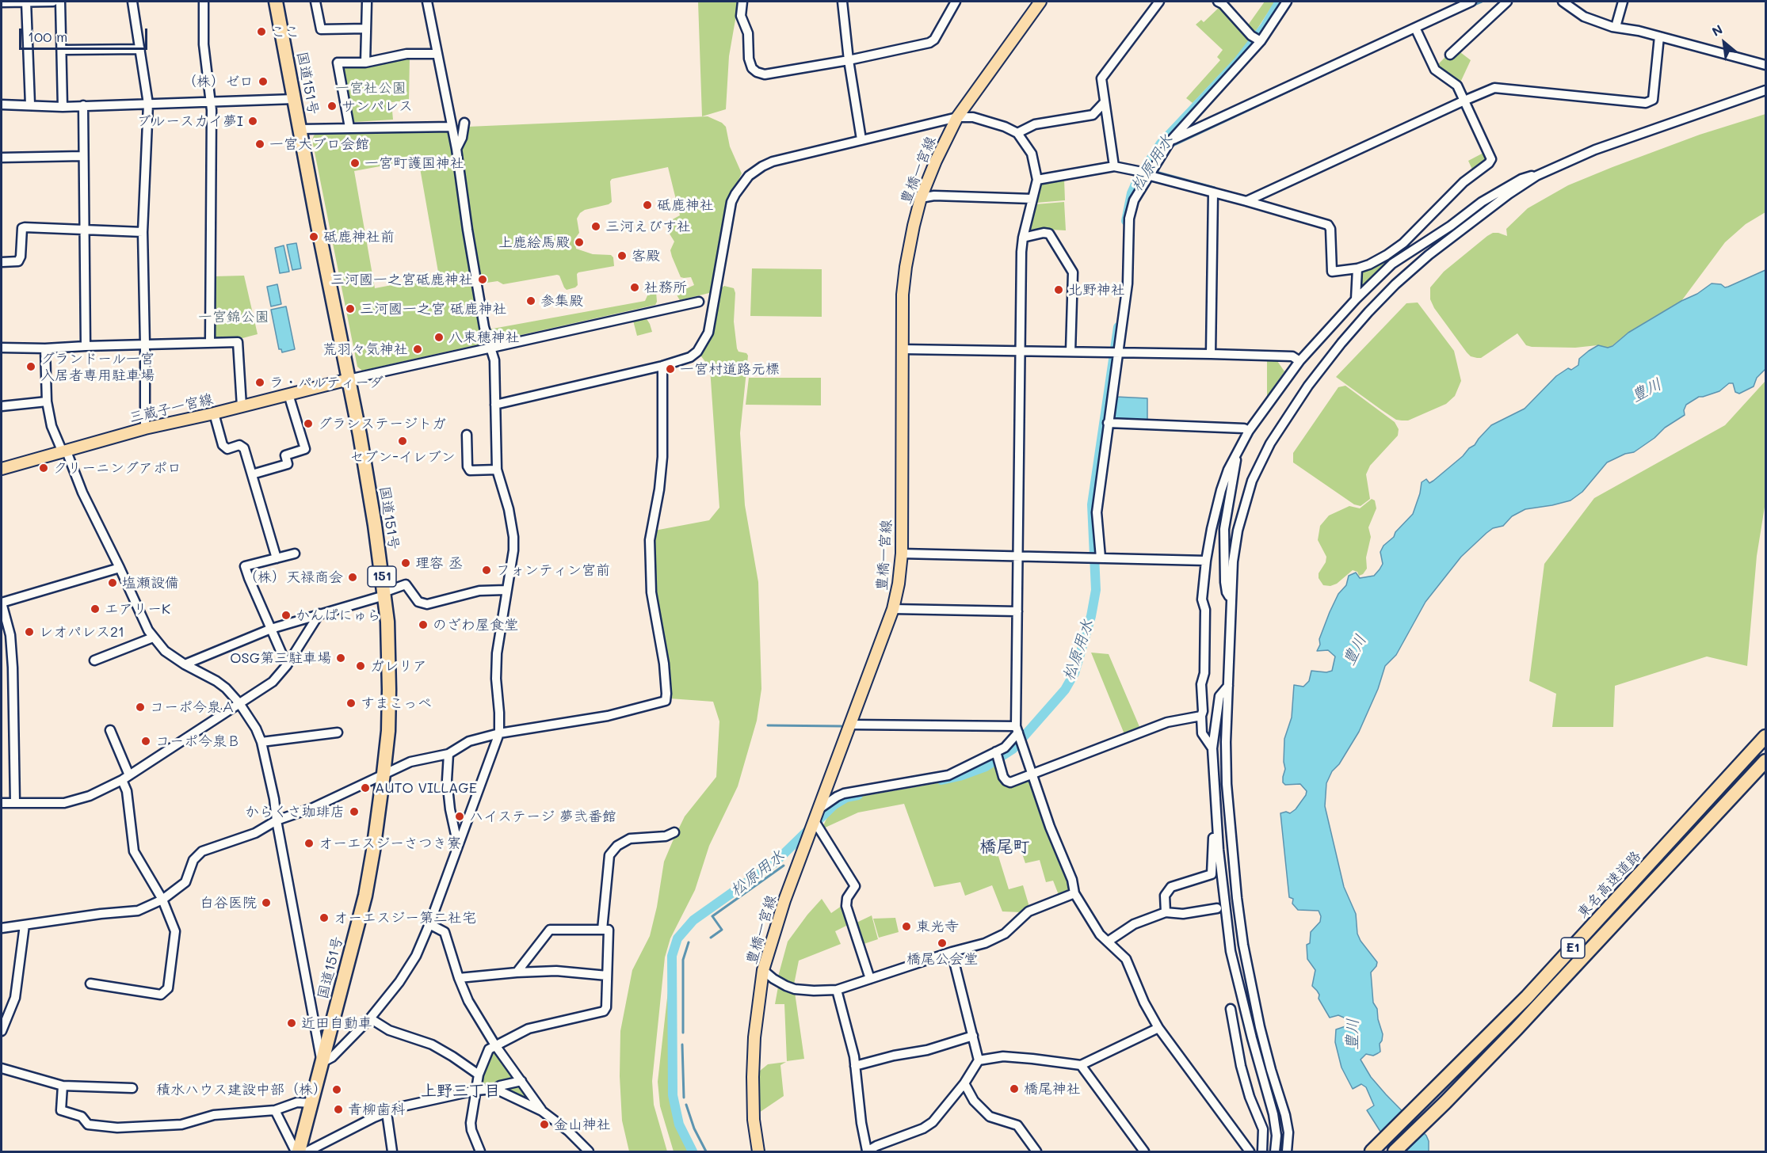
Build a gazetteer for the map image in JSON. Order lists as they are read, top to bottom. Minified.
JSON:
{"streets":{"highway":["国道151号","151","東名高速道路","E1"],"main road":["豊橋一宮線","三蔵子一宮線"]},"crossings":[["国道151号","三蔵子一宮線"]],"districts":["橋尾町","上野三丁目"],"water":["松原用水","豊川"],"parks":["一宮社公園","一宮錦公園"],"places":["ここ","（株）ゼロ","サンパレス","ブルースカイ夢I","一宮大ブロ会館","一宮町護国神社","砥鹿神社","三河えびす社","砥鹿神社前","上鹿絵馬殿","客殿","三河國一之宮砥鹿神社","社務所","北野神社","参集殿","三河國一之宮 砥鹿神社","八束穂神社","荒羽々気神社","グランドール一宮 入居者専用駐車場","一宮村道路元標","ラ・パルティーダ","グランステージトガ","セブン-イレブン","クリーニングアポロ","理容 丞","フォンティン宮前","（株）天禄商会","塩瀬設備","エアリーK","かんぱにゅら","のざわ屋食堂","レオパレス21","OSG第三駐車場","ガレリア","すまこっぺ","コーポ今泉Ａ","コーポ今泉Ｂ","AUTO VILLAGE","からくさ珈琲店","ハイステージ 夢弐番館","オーエスジーさつき寮","白谷医院","オーエスジー第二社宅","東光寺","橋尾公会堂","近田自動車","橋尾神社","積水ハウス建設中部（株）","青柳歯科","金山神社"],"scale_bar":"100 m","north":"top left"}
